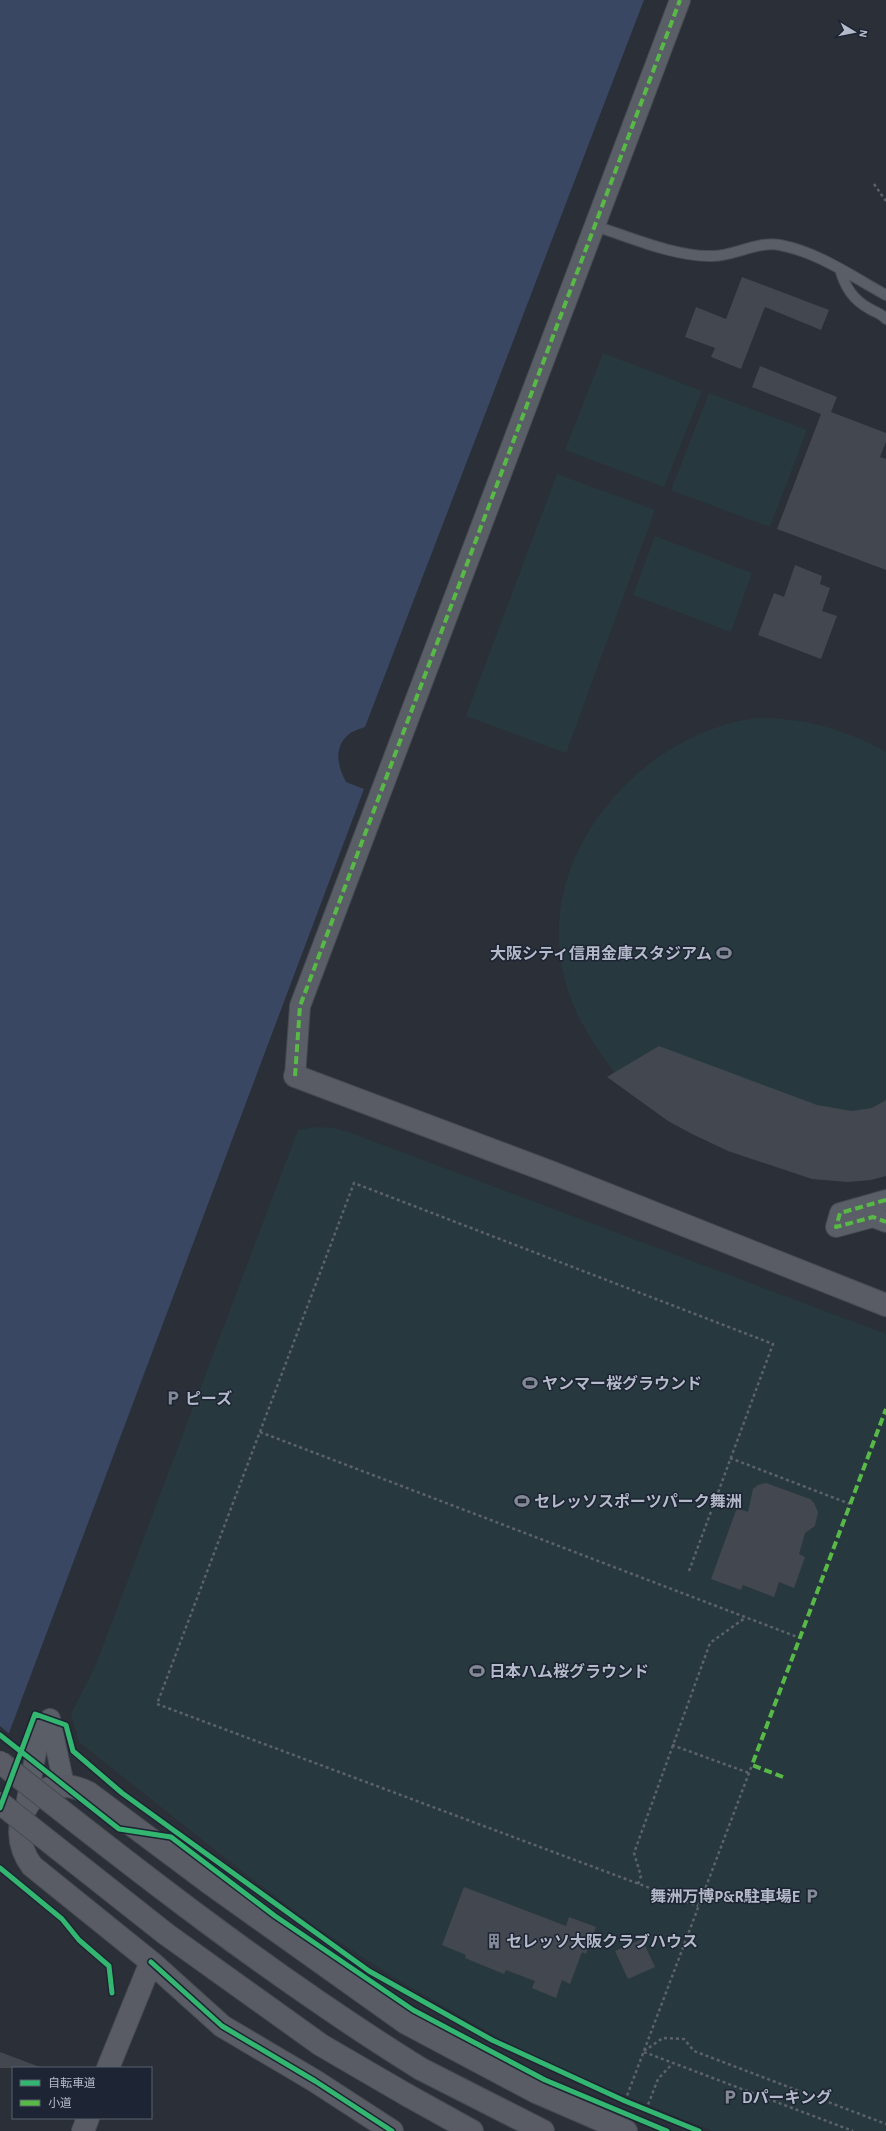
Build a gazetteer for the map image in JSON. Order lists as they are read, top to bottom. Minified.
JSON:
{"places":{"sports":["大阪シティ信用金庫スタジアム","ヤンマー桜グラウンド","セレッソスポーツパーク舞洲","日本ハム桜グラウンド"],"parking":["ピーズ","舞洲万博P&R駐車場E","Dパーキング"],"building":["セレッソ大阪クラブハウス"]},"legend":["自転車道","小道"],"north":"right"}
